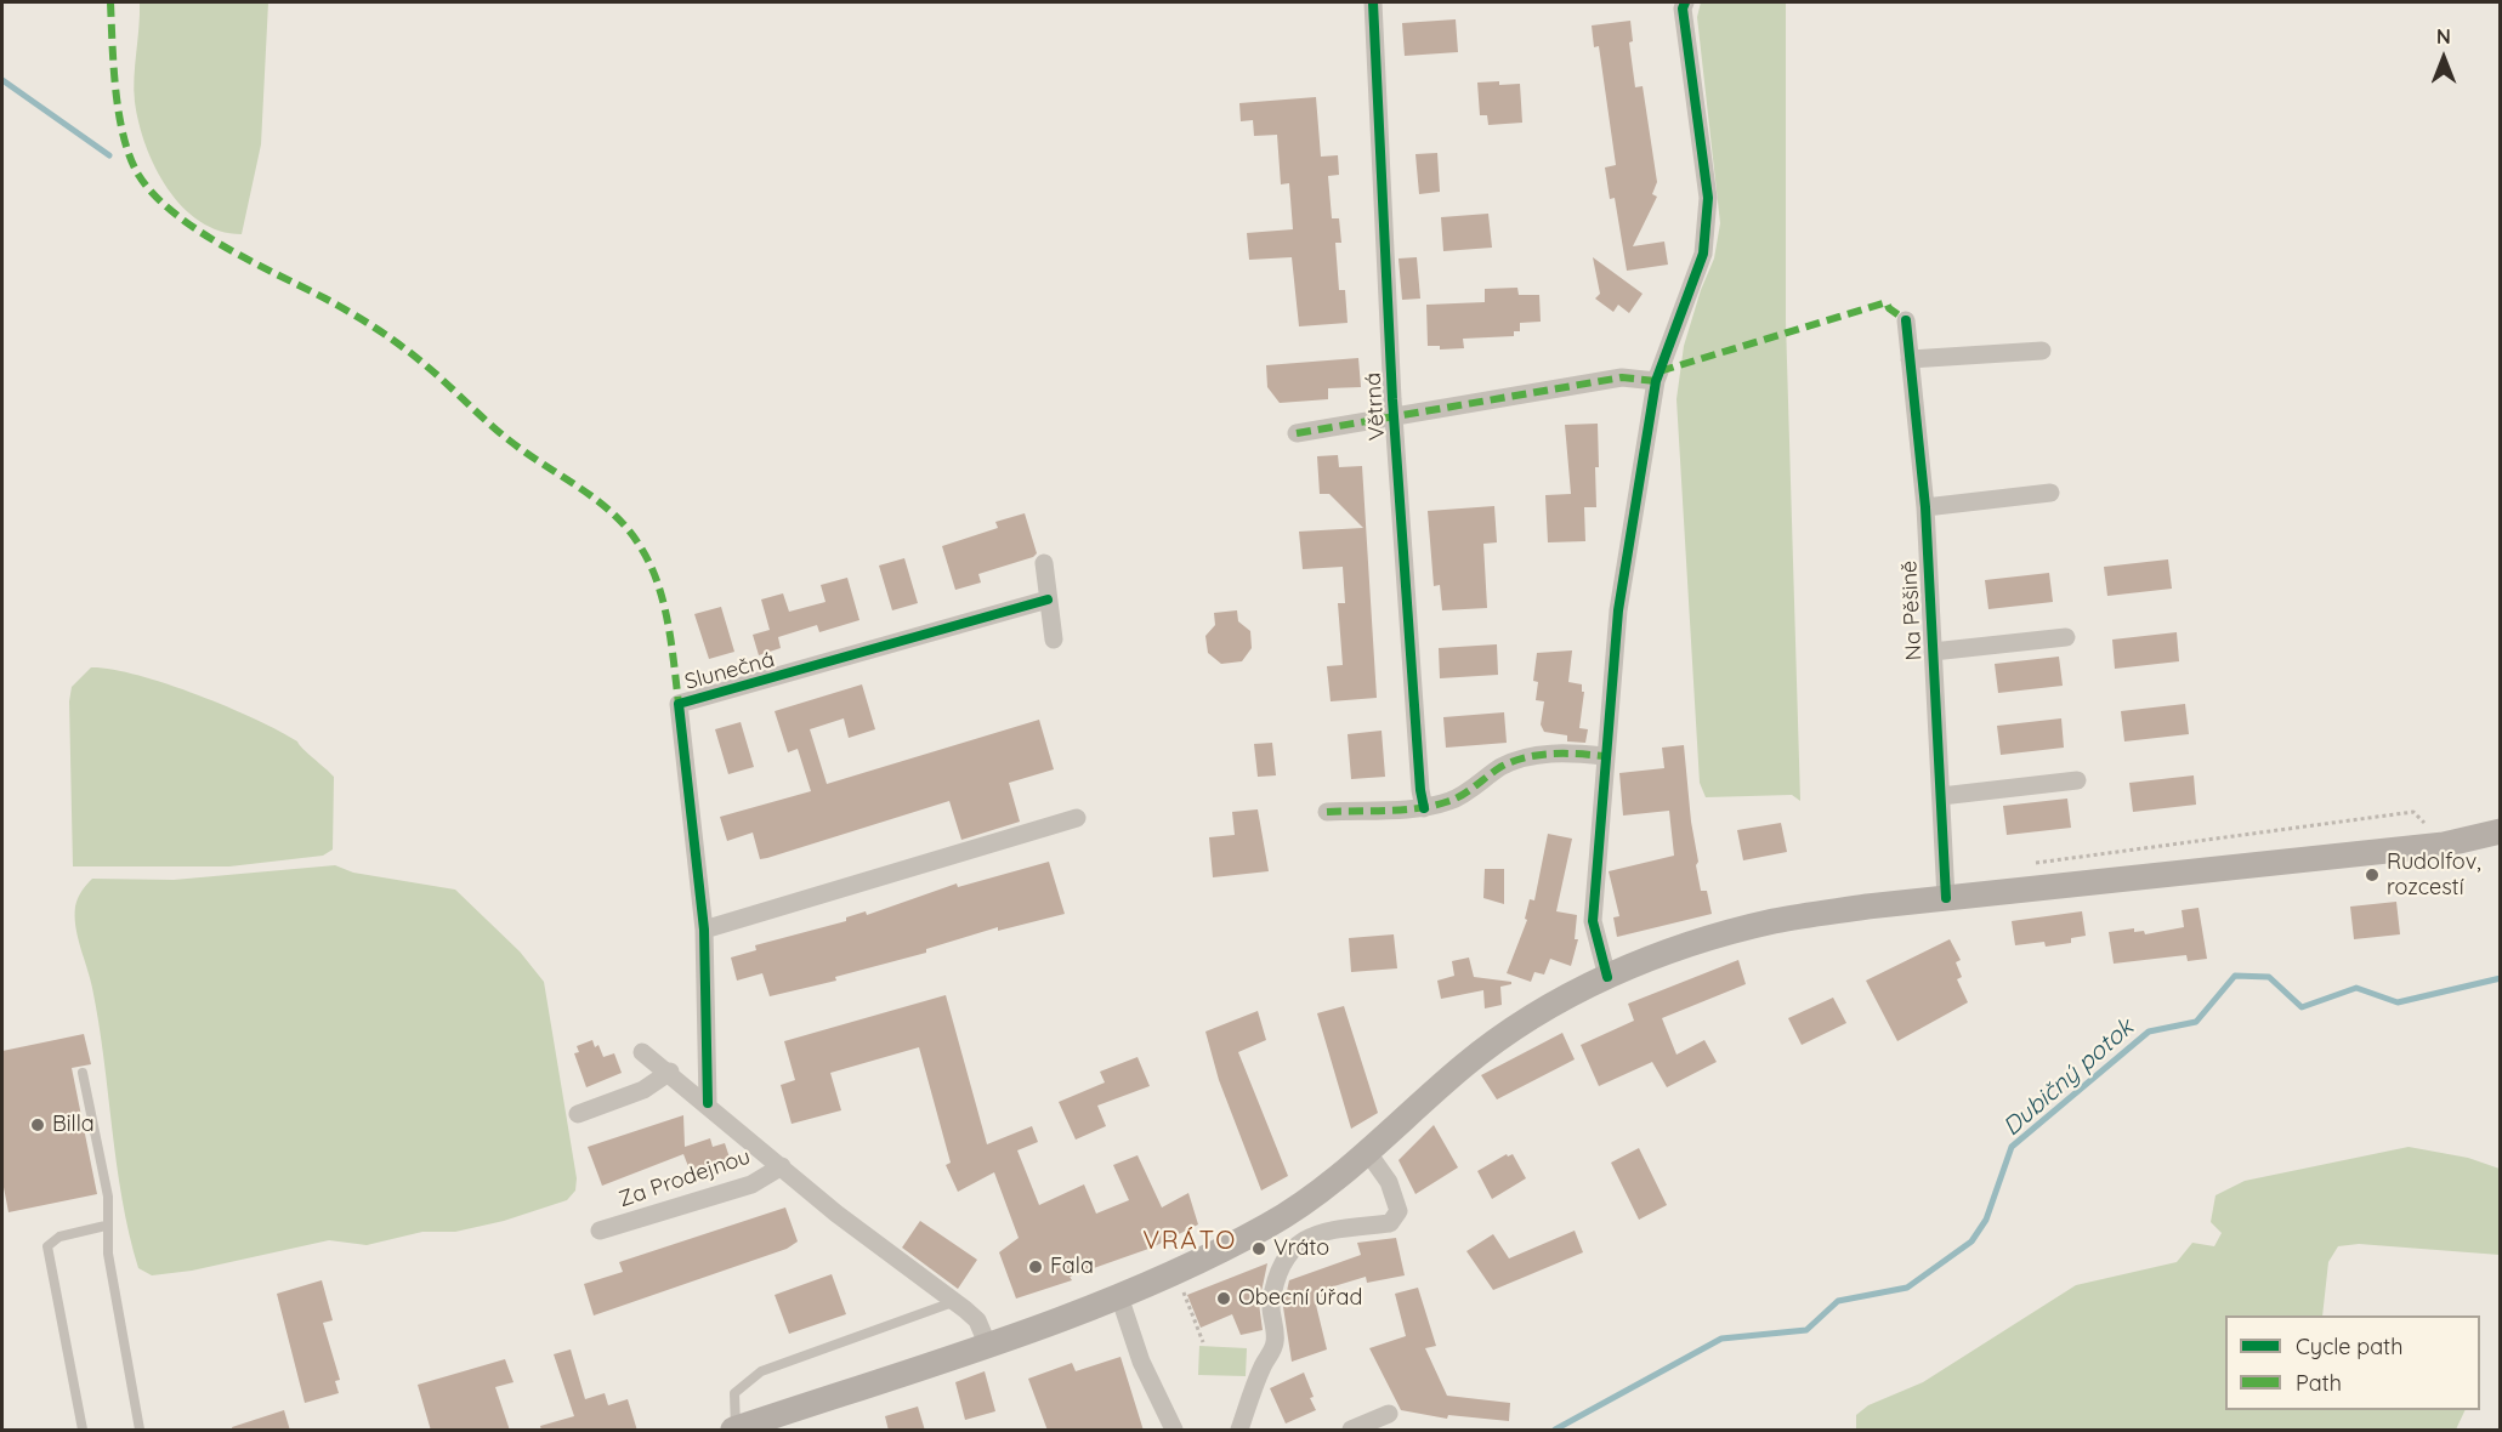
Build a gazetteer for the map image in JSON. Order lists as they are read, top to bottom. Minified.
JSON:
{"streets":{"street":["Větrná","Na Pěšině","Slunečná","Za Prodejnou"]},"districts":["VRÁTO"],"water":["Dubičný potok"],"places":["Rudolfov, rozcestí","Billa","Vráto","Fala","Obecní úřad"],"legend":["Cycle path","Path"],"north":"top"}
